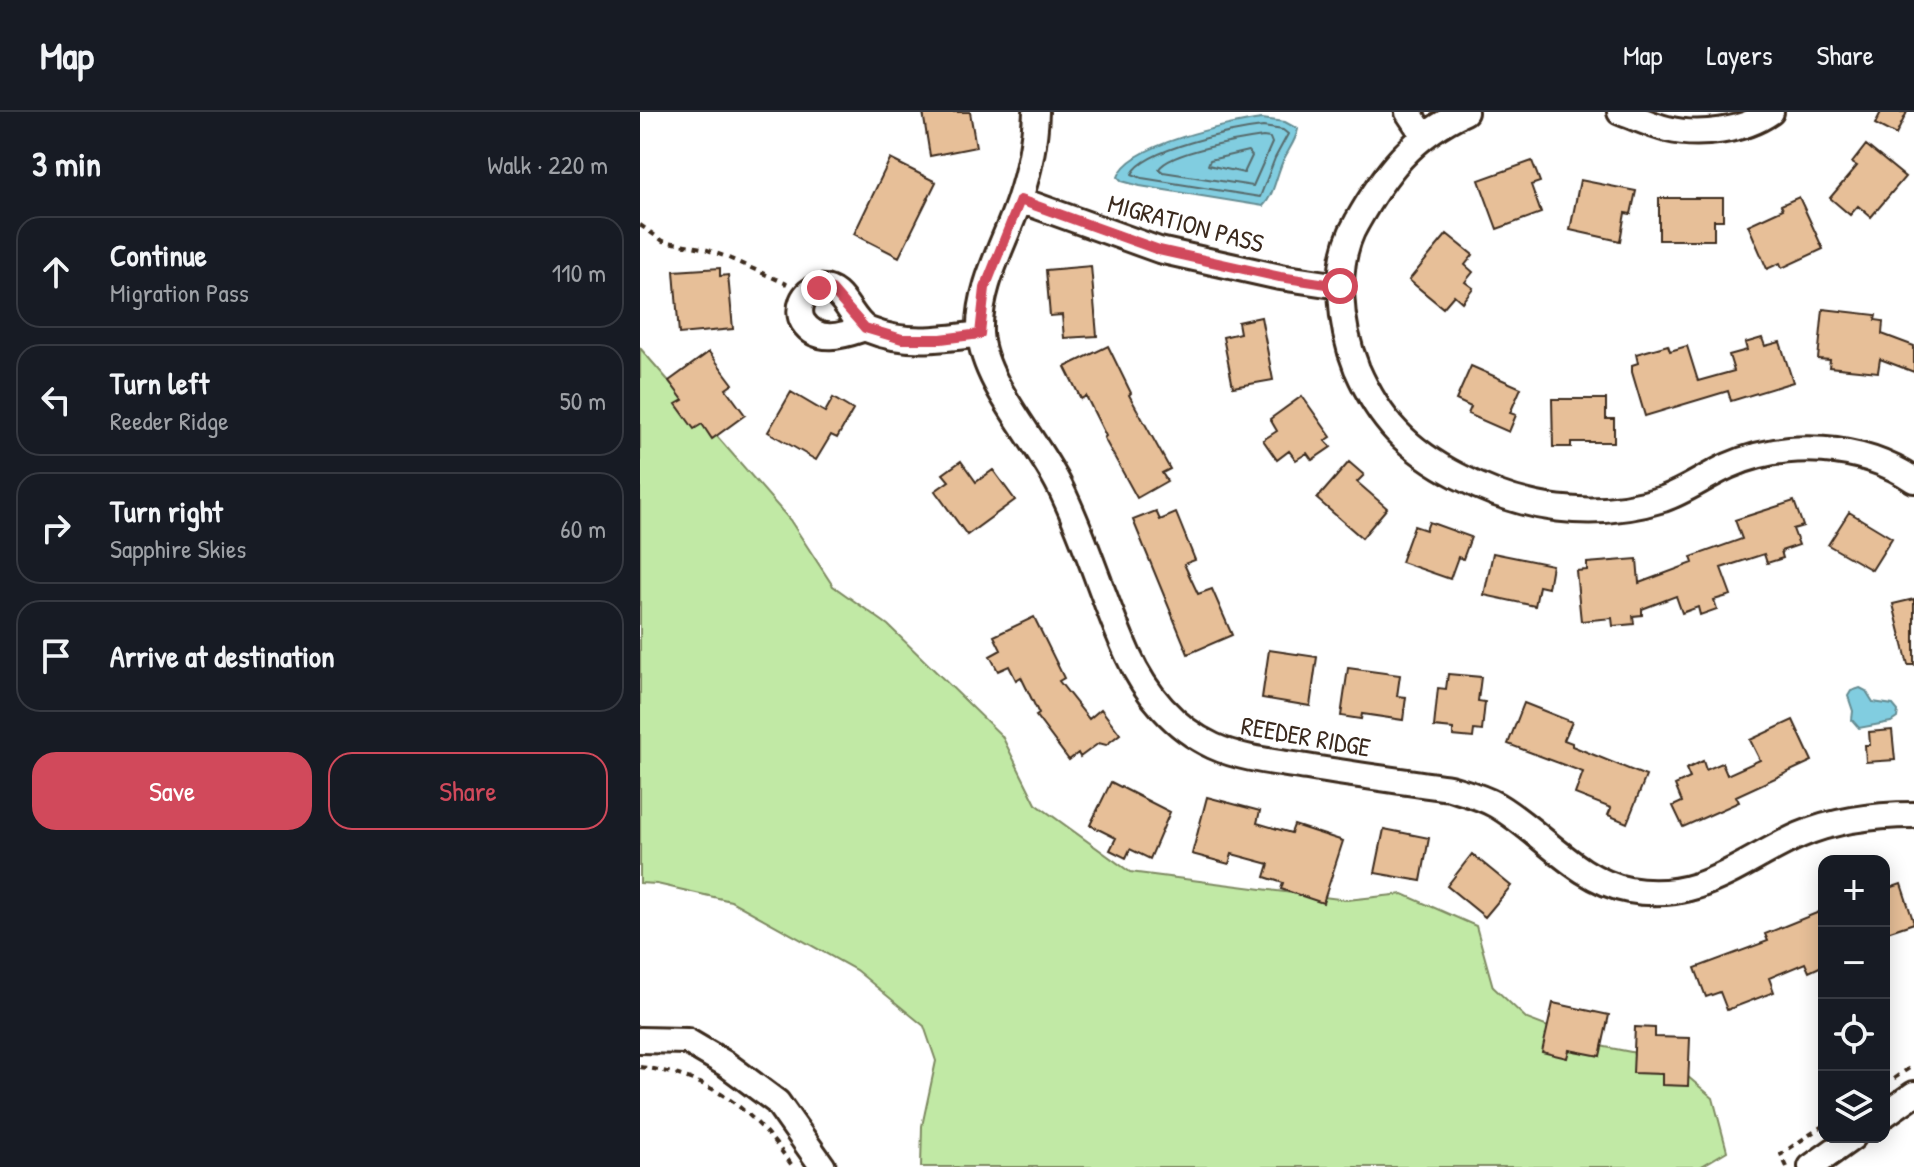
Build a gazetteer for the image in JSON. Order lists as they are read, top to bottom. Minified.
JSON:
{"streets":{"street":["MIGRATION PASS","REEDER RIDGE"]},"crossings":[["MIGRATION PASS","REEDER RIDGE"]],"page":{"header":"Map","nav":["Map","Layers","Share"],"heading":["3 min","Walk · 220 m"],"list":[["Continue","Migration Pass","110 m"],["Turn left","Reeder Ridge","50 m"],["Turn right","Sapphire Skies","60 m"],"Arrive at destination"],"buttons":["Save","Share"],"map_buttons":["+","−"]}}
